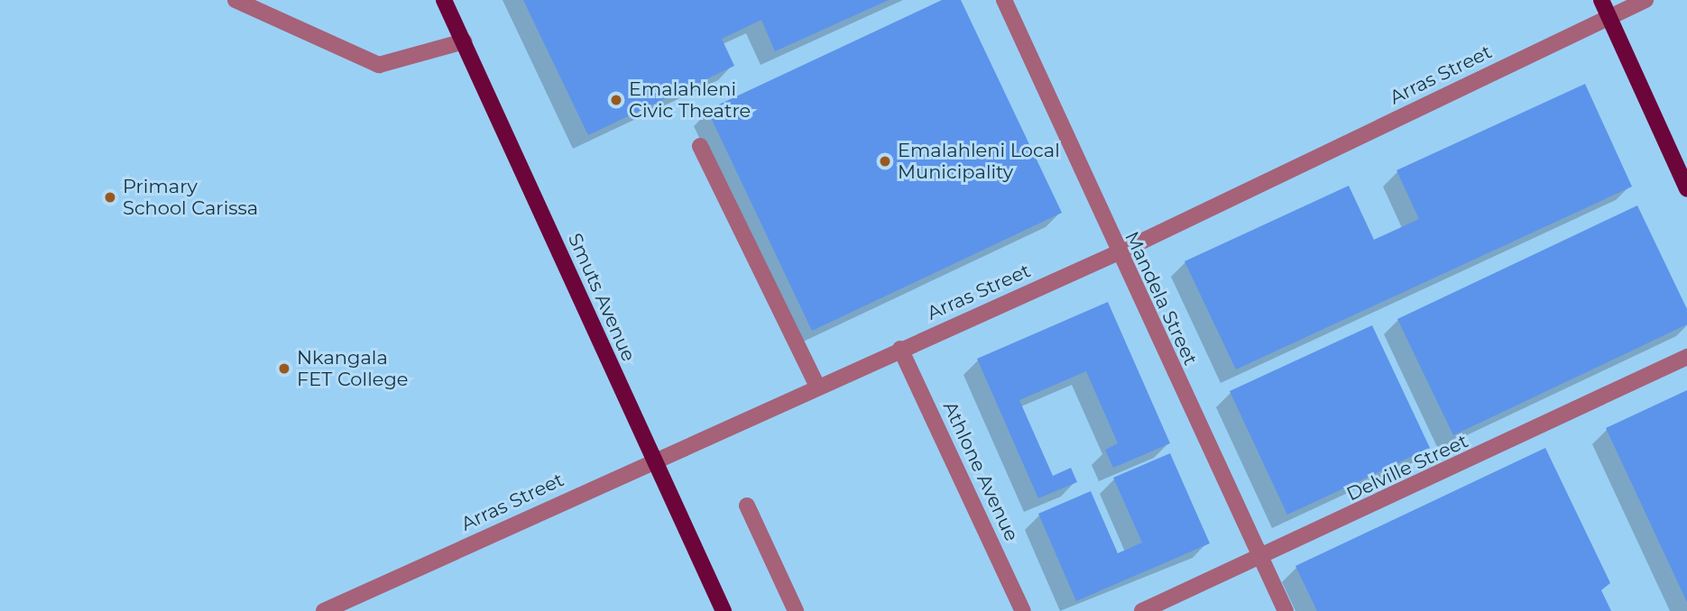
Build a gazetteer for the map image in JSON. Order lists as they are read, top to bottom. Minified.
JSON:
{"streets":{"main road":["Smuts Avenue"],"street":["Arras Street","Mandela Street","Delville Street","Athlone Avenue"]},"crossings":[["Arras Street","Smuts Avenue"],["Arras Street","Mandela Street"],["Arras Street","Athlone Avenue"],["Mandela Street","Delville Street"]],"places":["Emalahleni Civic Theatre","Emalahleni Local Municipality","Primary School Carissa","Nkangala FET College"]}
